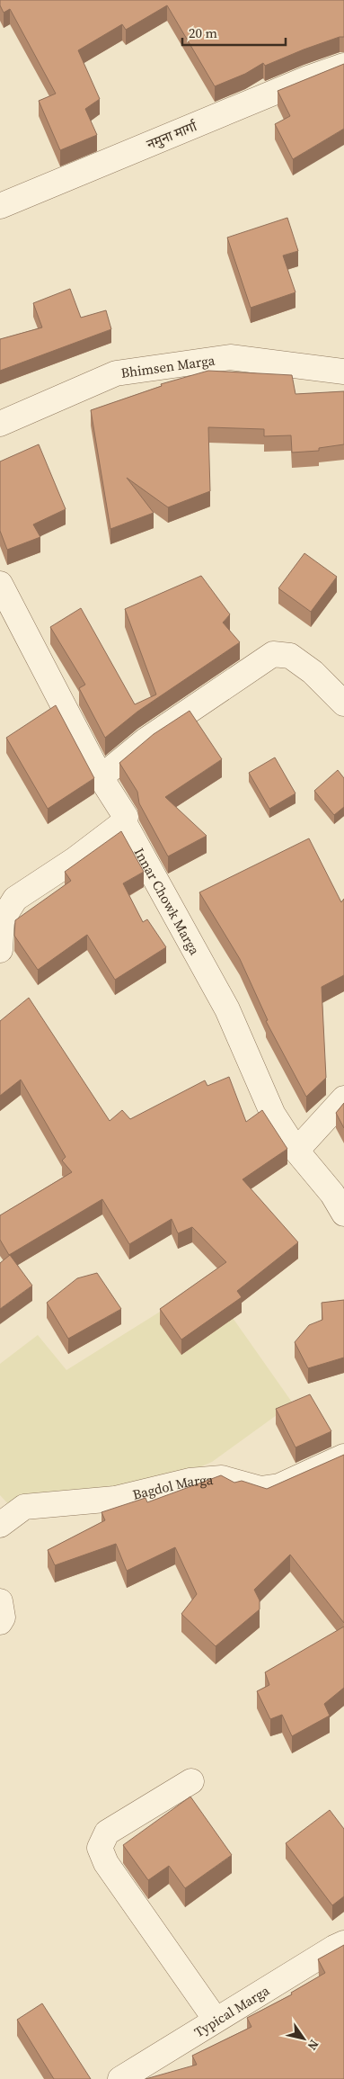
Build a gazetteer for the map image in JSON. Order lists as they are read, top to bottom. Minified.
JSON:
{"streets":{"street":["नमुना मार्गा","Bhimsen Marga","Innar Chowk Marga","Bagdol Marga","Typical Marga"]},"scale_bar":"20 m","north":"bottom right"}
